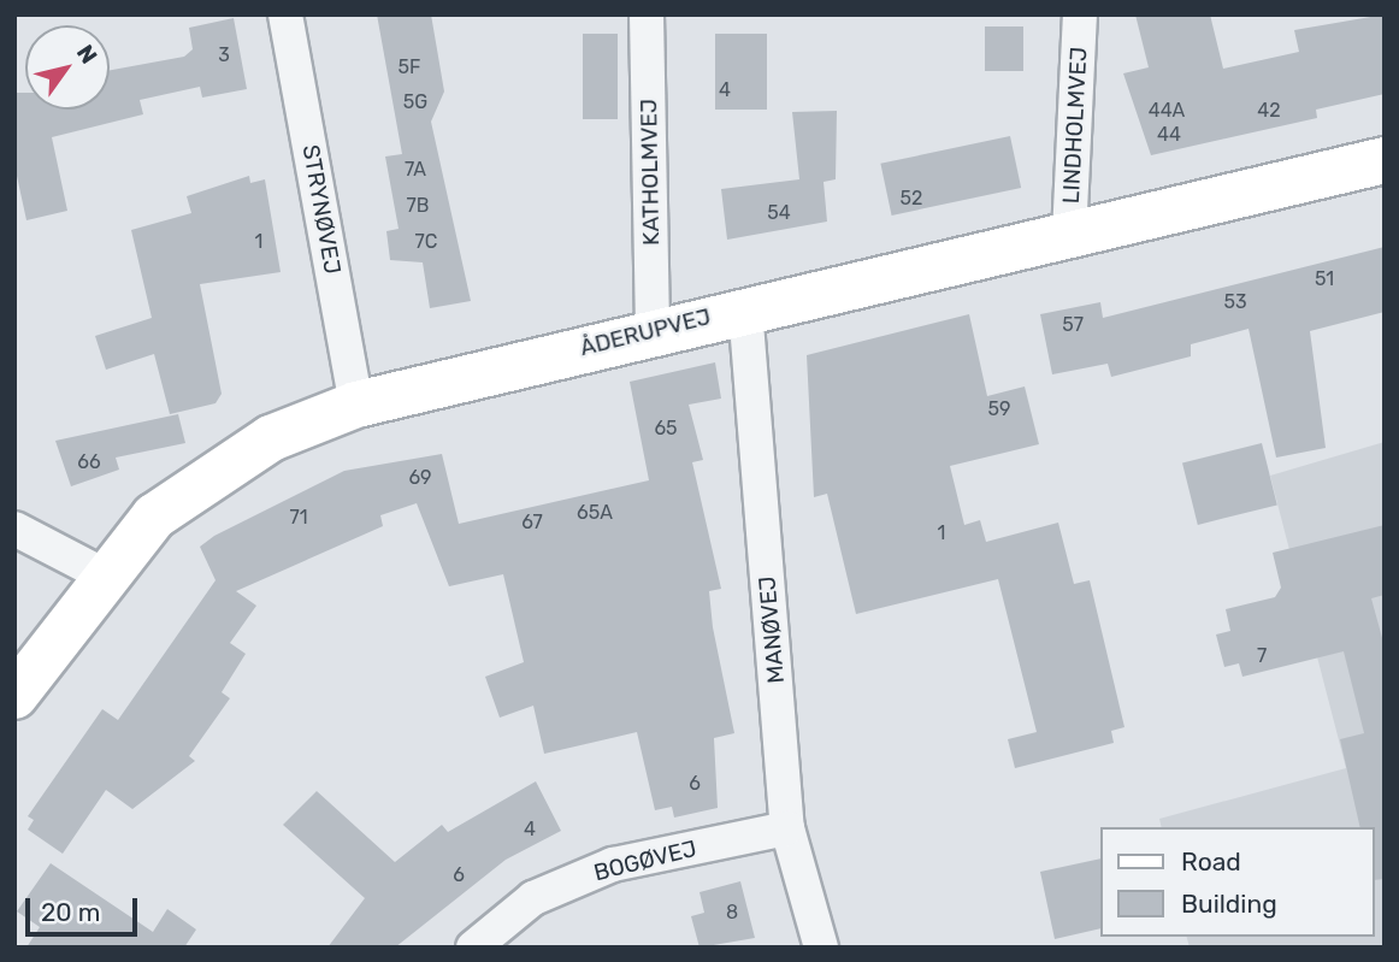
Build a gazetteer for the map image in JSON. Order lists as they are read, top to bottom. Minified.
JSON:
{"streets":{"street":["LINDHOLMVEJ","KATHOLMVEJ","STRYNØVEJ","ÅDERUPVEJ","MANØVEJ","BOGØVEJ"]},"crossings":[["LINDHOLMVEJ","ÅDERUPVEJ"],["KATHOLMVEJ","ÅDERUPVEJ"],["STRYNØVEJ","ÅDERUPVEJ"],["ÅDERUPVEJ","MANØVEJ"],["MANØVEJ","BOGØVEJ"]],"house_numbers":["3","5F","4","5G","44A","42","44","7A","52","7B","54","1","7C","51","53","57","59","65","66","69","65A","71","67","1","7","6","4","6","8"],"legend":["Road","Building"],"scale_bar":"20 m","north":"top right"}
